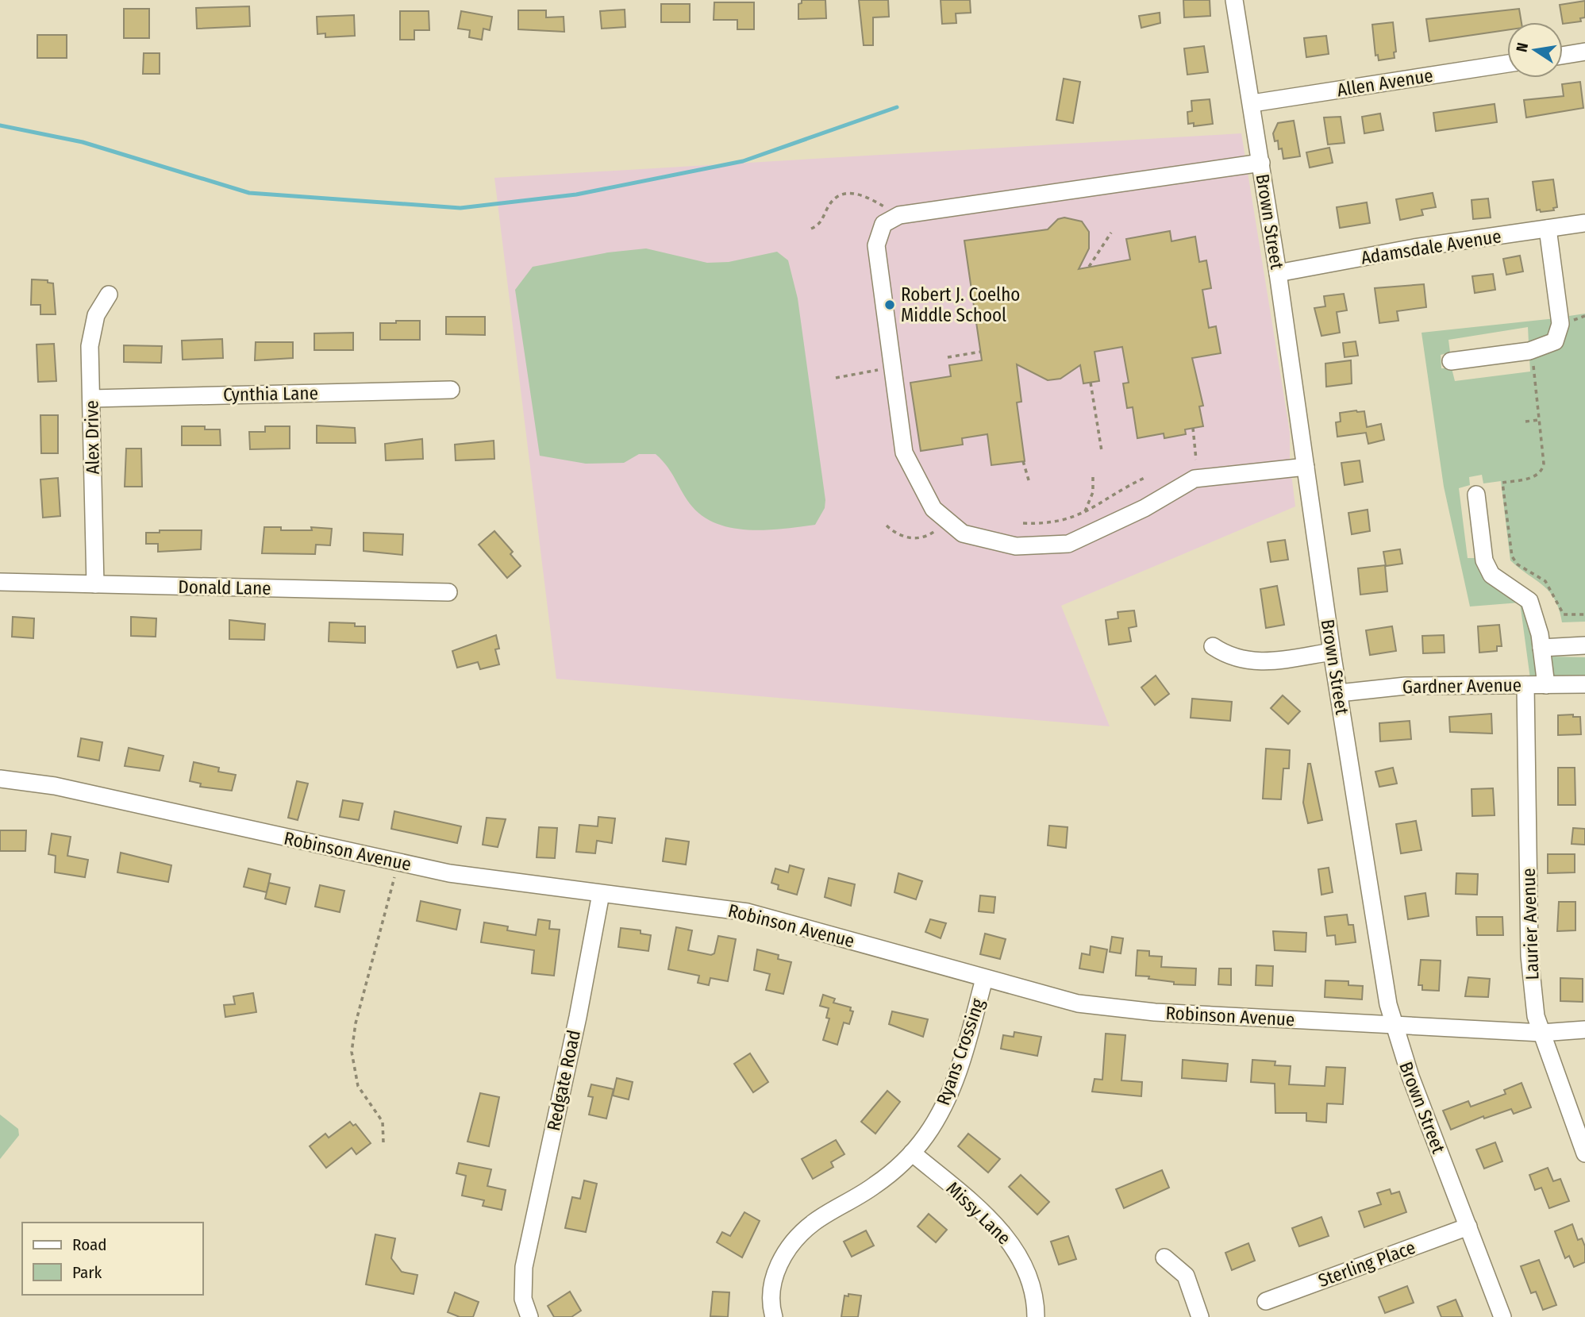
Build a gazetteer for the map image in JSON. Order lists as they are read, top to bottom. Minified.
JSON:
{"streets":{"street":["Allen Avenue","Brown Street","Adamsdale Avenue","Cynthia Lane","Alex Drive","Donald Lane","Gardner Avenue","Robinson Avenue","Laurier Avenue","Ryans Crossing","Redgate Road","Missy Lane","Sterling Place"]},"crossings":[["Allen Avenue","Brown Street"],["Brown Street","Adamsdale Avenue"],["Brown Street","Gardner Avenue"],["Brown Street","Robinson Avenue"],["Brown Street","Sterling Place"],["Cynthia Lane","Alex Drive"],["Alex Drive","Donald Lane"],["Gardner Avenue","Laurier Avenue"],["Robinson Avenue","Laurier Avenue"],["Robinson Avenue","Ryans Crossing"],["Robinson Avenue","Redgate Road"],["Ryans Crossing","Missy Lane"]],"places":["Robert J. Coelho Middle School"],"legend":["Road","Park"],"north":"left"}
